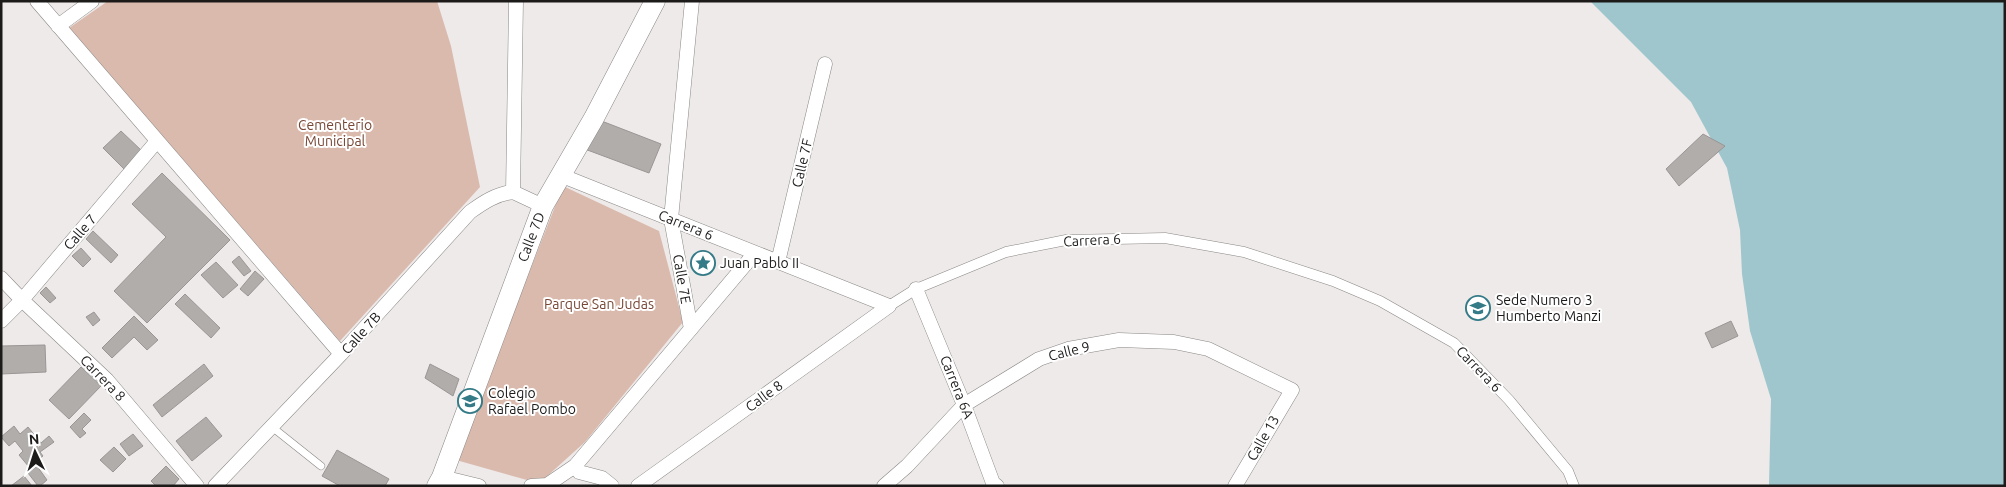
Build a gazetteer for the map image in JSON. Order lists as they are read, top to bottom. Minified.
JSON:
{"streets":{"main road":["Calle 7D"],"street":["Calle 7F","Carrera 6","Calle 7","Calle 7E","Calle 7B","Calle 9","Carrera 8","Carrera 6A","Calle 8","Calle 13"]},"crossings":[["Calle 7F","Carrera 6"],["Carrera 6","Calle 7D"],["Carrera 6","Calle 7E"],["Carrera 6","Carrera 6A"],["Carrera 6","Calle 8"],["Calle 7","Carrera 8"],["Calle 9","Carrera 6A"],["Calle 9","Calle 13"]],"parks":["Cementerio Municipal","Parque San Judas"],"places":{"place":["Juan Pablo II"],"school or university":["Sede Numero 3 Humberto Manzi","Colegio Rafael Pombo"]},"north":"top"}
